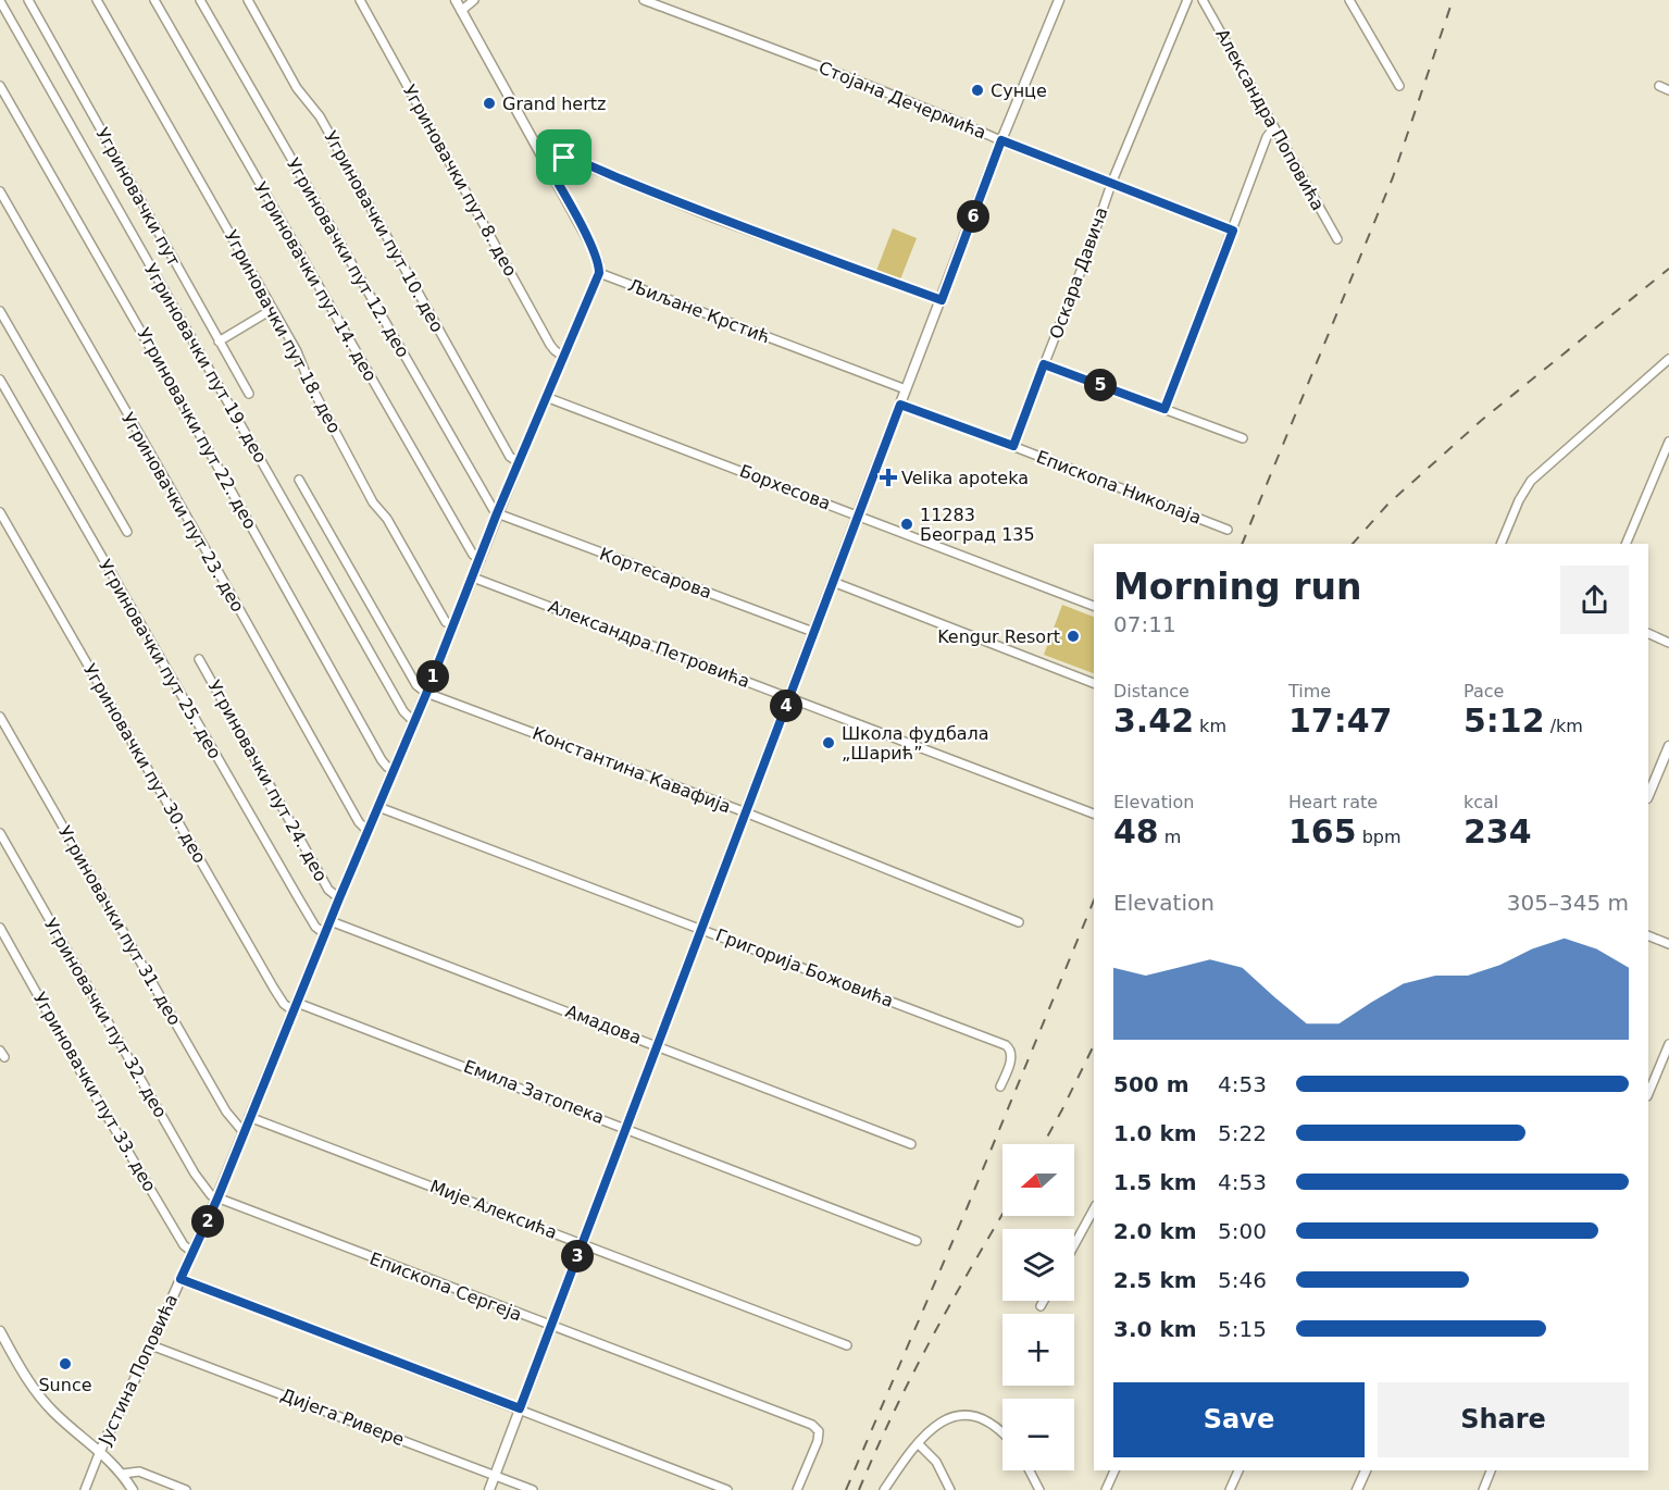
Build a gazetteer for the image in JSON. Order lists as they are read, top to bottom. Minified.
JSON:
{"streets":{"street":["Стојана Дечермића","Александра Поповића","Угриновачки пут 8. део","Угриновачки пут","Угриновачки пут 10. део","Угриновачки пут 12. део","Оскара Давича","Угриновачки пут 14. део","Љиљане Крстић","Угриновачки пут 18. део","Угриновачки пут 19. део","Угриновачки пут 22. део","Борхесова","Епископа Николаја","Угриновачки пут 23. део","Кортесарова","Александра Петровића","Угриновачки пут 25. део","Угриновачки пут 30. део","Константина Кавафија","Угриновачки пут 24. део","Угриновачки пут 31. део","Григорија Божовића","Угриновачки пут 32. део","Амадова","Угриновачки пут 33. део","Емила Затопека","Мије Алексића","Епископа Сергеја","Јустина Поповића","Дијега Ривере"]},"crossings":[["Стојана Дечермића","Оскара Давича"],["Угриновачки пут 8. део","Јустина Поповића"],["Угриновачки пут 10. део","Јустина Поповића"],["Угриновачки пут 12. део","Кортесарова"],["Угриновачки пут 12. део","Јустина Поповића"],["Оскара Давича","Епископа Николаја"],["Угриновачки пут 14. део","Јустина Поповића"],["Љиљане Крстић","Јустина Поповића"],["Угриновачки пут 18. део","Јустина Поповића"],["Угриновачки пут 19. део","Јустина Поповића"],["Угриновачки пут 22. део","Јустина Поповића"],["Борхесова","Јустина Поповића"],["Угриновачки пут 23. део","Јустина Поповића"],["Кортесарова","Јустина Поповића"],["Александра Петровића","Јустина Поповића"],["Угриновачки пут 25. део","Јустина Поповића"],["Угриновачки пут 30. део","Емила Затопека"],["Угриновачки пут 30. део","Јустина Поповића"],["Константина Кавафија","Јустина Поповића"],["Угриновачки пут 24. део","Јустина Поповића"],["Угриновачки пут 31. део","Јустина Поповића"],["Григорија Божовића","Јустина Поповића"],["Угриновачки пут 32. део","Епископа Сергеја"],["Угриновачки пут 32. део","Јустина Поповића"],["Амадова","Јустина Поповића"],["Угриновачки пут 33. део","Јустина Поповића"],["Емила Затопека","Јустина Поповића"],["Мије Алексића","Јустина Поповића"],["Епископа Сергеја","Јустина Поповића"],["Јустина Поповића","Дијега Ривере"]],"places":{"other":["Сунце","Grand hertz","11283 Београд 135","Kengur Resort","Школа фудбала „Шарић”","Sunce"],"health":["Velika apoteka"]},"north":"left","page":{"pins":["6","5","1","4","2","3"],"heading":["Morning run","07:11"],"stats":[["Distance","3.42 km"],["Time","17:47"],["Pace","5:12 /km"],["Elevation","48 m"],["Heart rate","165 bpm"],["kcal","234"]],"chart":["Elevation","305–345 m"],"list":[{"name":"500 m","note":"4:53"},{"name":"1.0 km","note":"5:22"},{"name":"1.5 km","note":"4:53"},{"name":"2.0 km","note":"5:00"},{"name":"2.5 km","note":"5:46"},{"name":"3.0 km","note":"5:15"}],"map_buttons":["+","−"],"buttons":["Save","Share"]}}
